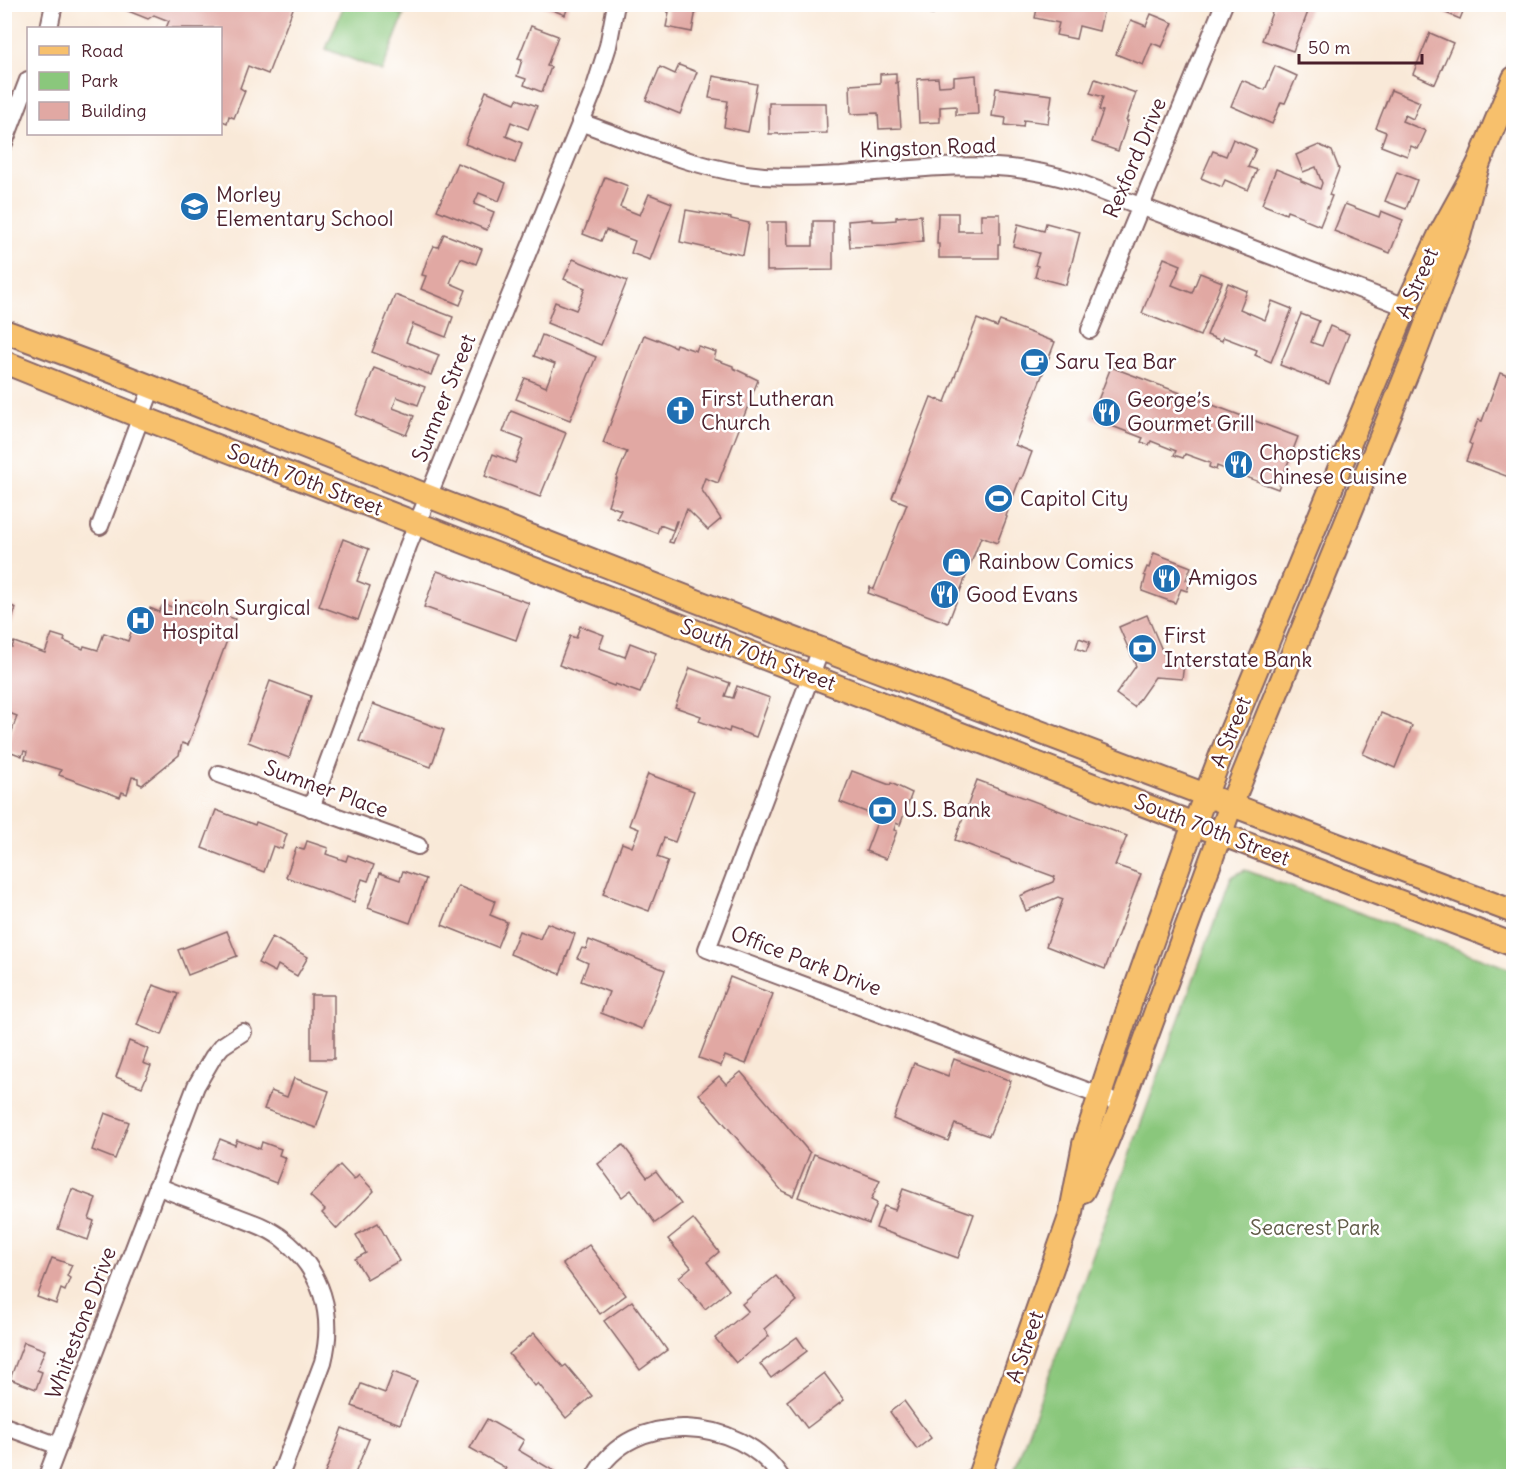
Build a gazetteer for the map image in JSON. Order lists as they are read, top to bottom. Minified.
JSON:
{"streets":{"main road":["A Street","South 70th Street"],"street":["Kingston Road","Rexford Drive","Sumner Street","Sumner Place","Office Park Drive","Whitestone Drive"]},"crossings":[["Kingston Road","Rexford Drive"],["Kingston Road","A Street"],["Kingston Road","Sumner Street"],["A Street","South 70th Street"],["A Street","Office Park Drive"],["Sumner Street","South 70th Street"],["Sumner Street","Sumner Place"],["South 70th Street","Office Park Drive"]],"parks":["Seacrest Park"],"places":{"school or university":["Morley Elementary School"],"cafe":["Saru Tea Bar"],"church":["First Lutheran Church"],"restaurant":["George’s Gourmet Grill","Chopsticks Chinese Cuisine","Amigos","Good Evans"],"sports":["Capitol City"],"shop":["Rainbow Comics"],"hospital":["Lincoln Surgical Hospital"],"bank":["First Interstate Bank","U.S. Bank"]},"legend":["Road","Park","Building"],"scale_bar":"50 m"}
